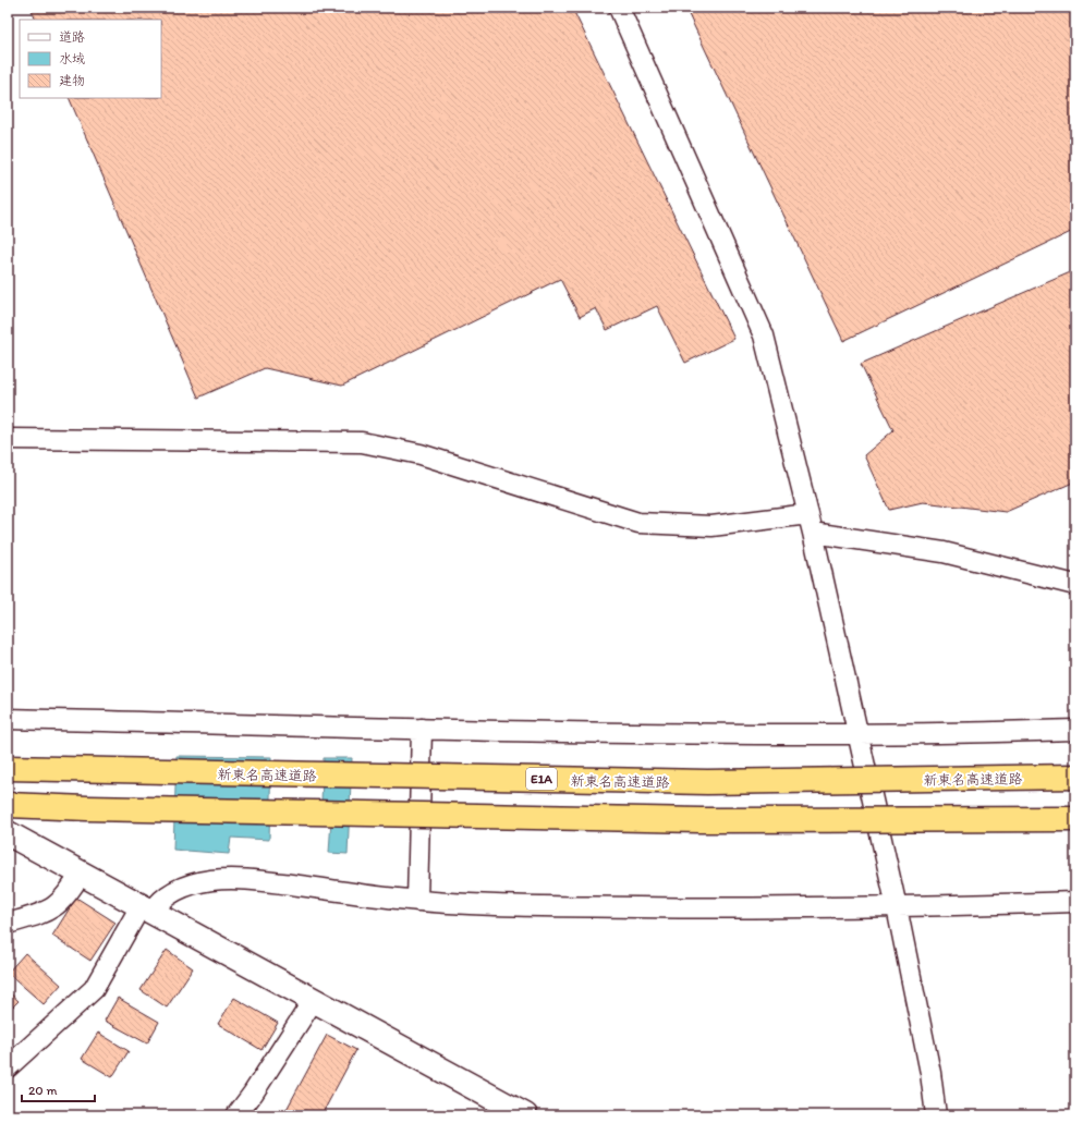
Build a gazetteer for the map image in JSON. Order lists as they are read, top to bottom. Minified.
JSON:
{"streets":{"highway":["新東名高速道路","E1A"]},"legend":["道路","水域","建物"],"scale_bar":"20 m"}
